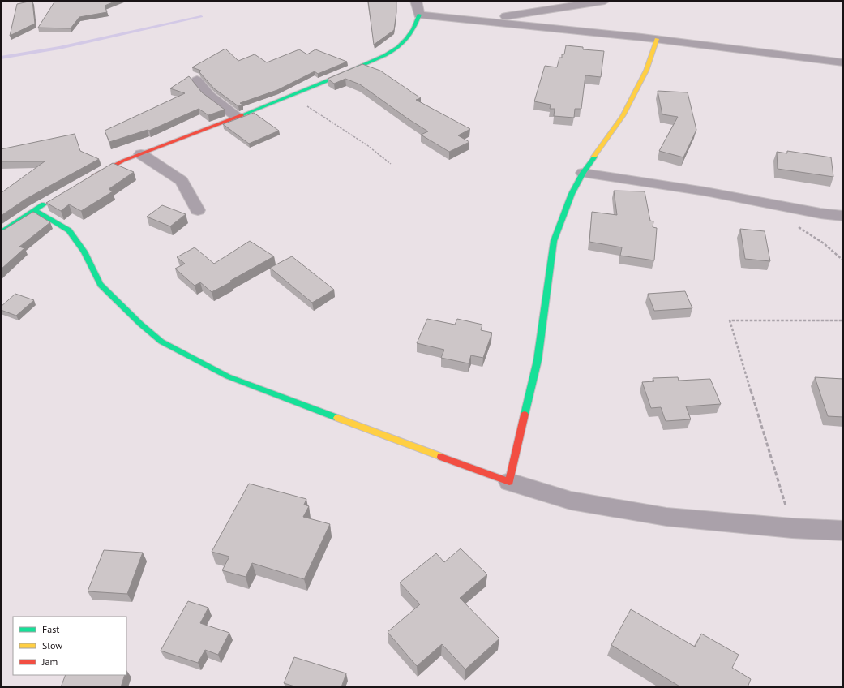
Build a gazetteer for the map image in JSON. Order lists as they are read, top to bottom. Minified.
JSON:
{"legend":["Fast","Slow","Jam"]}
